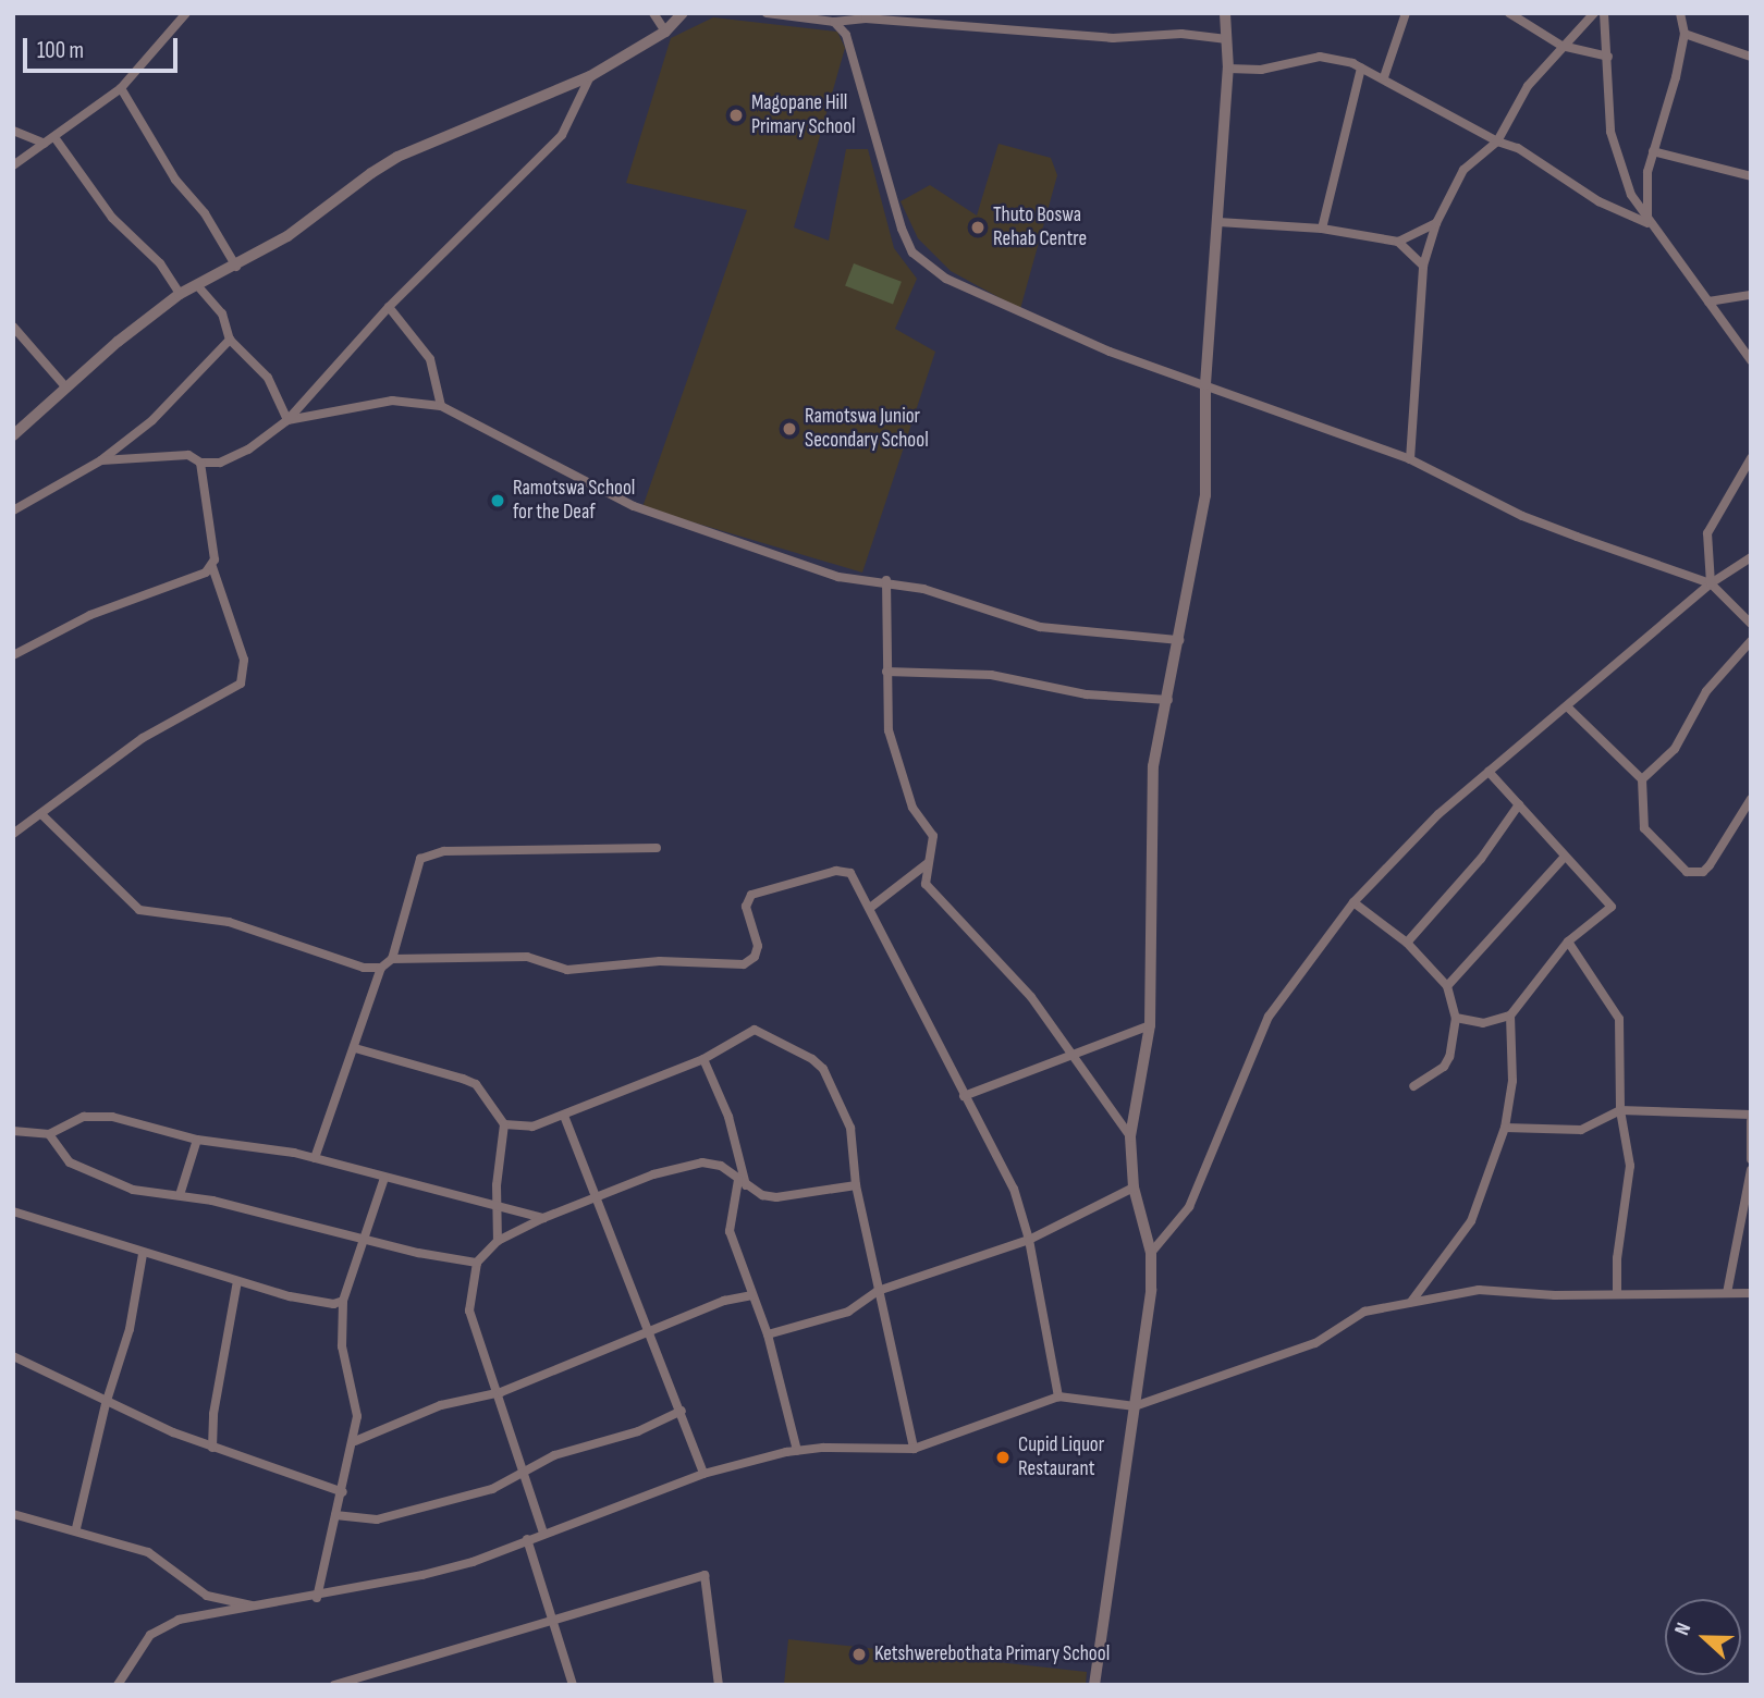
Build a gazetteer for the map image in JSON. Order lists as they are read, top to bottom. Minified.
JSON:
{"places":["Magopane Hill Primary School","Thuto Boswa Rehab Centre","Ramotswa Junior Secondary School","Ramotswa School for the Deaf","Cupid Liquor Restaurant","Ketshwerebothata Primary School"],"scale_bar":"100 m","north":"left"}
